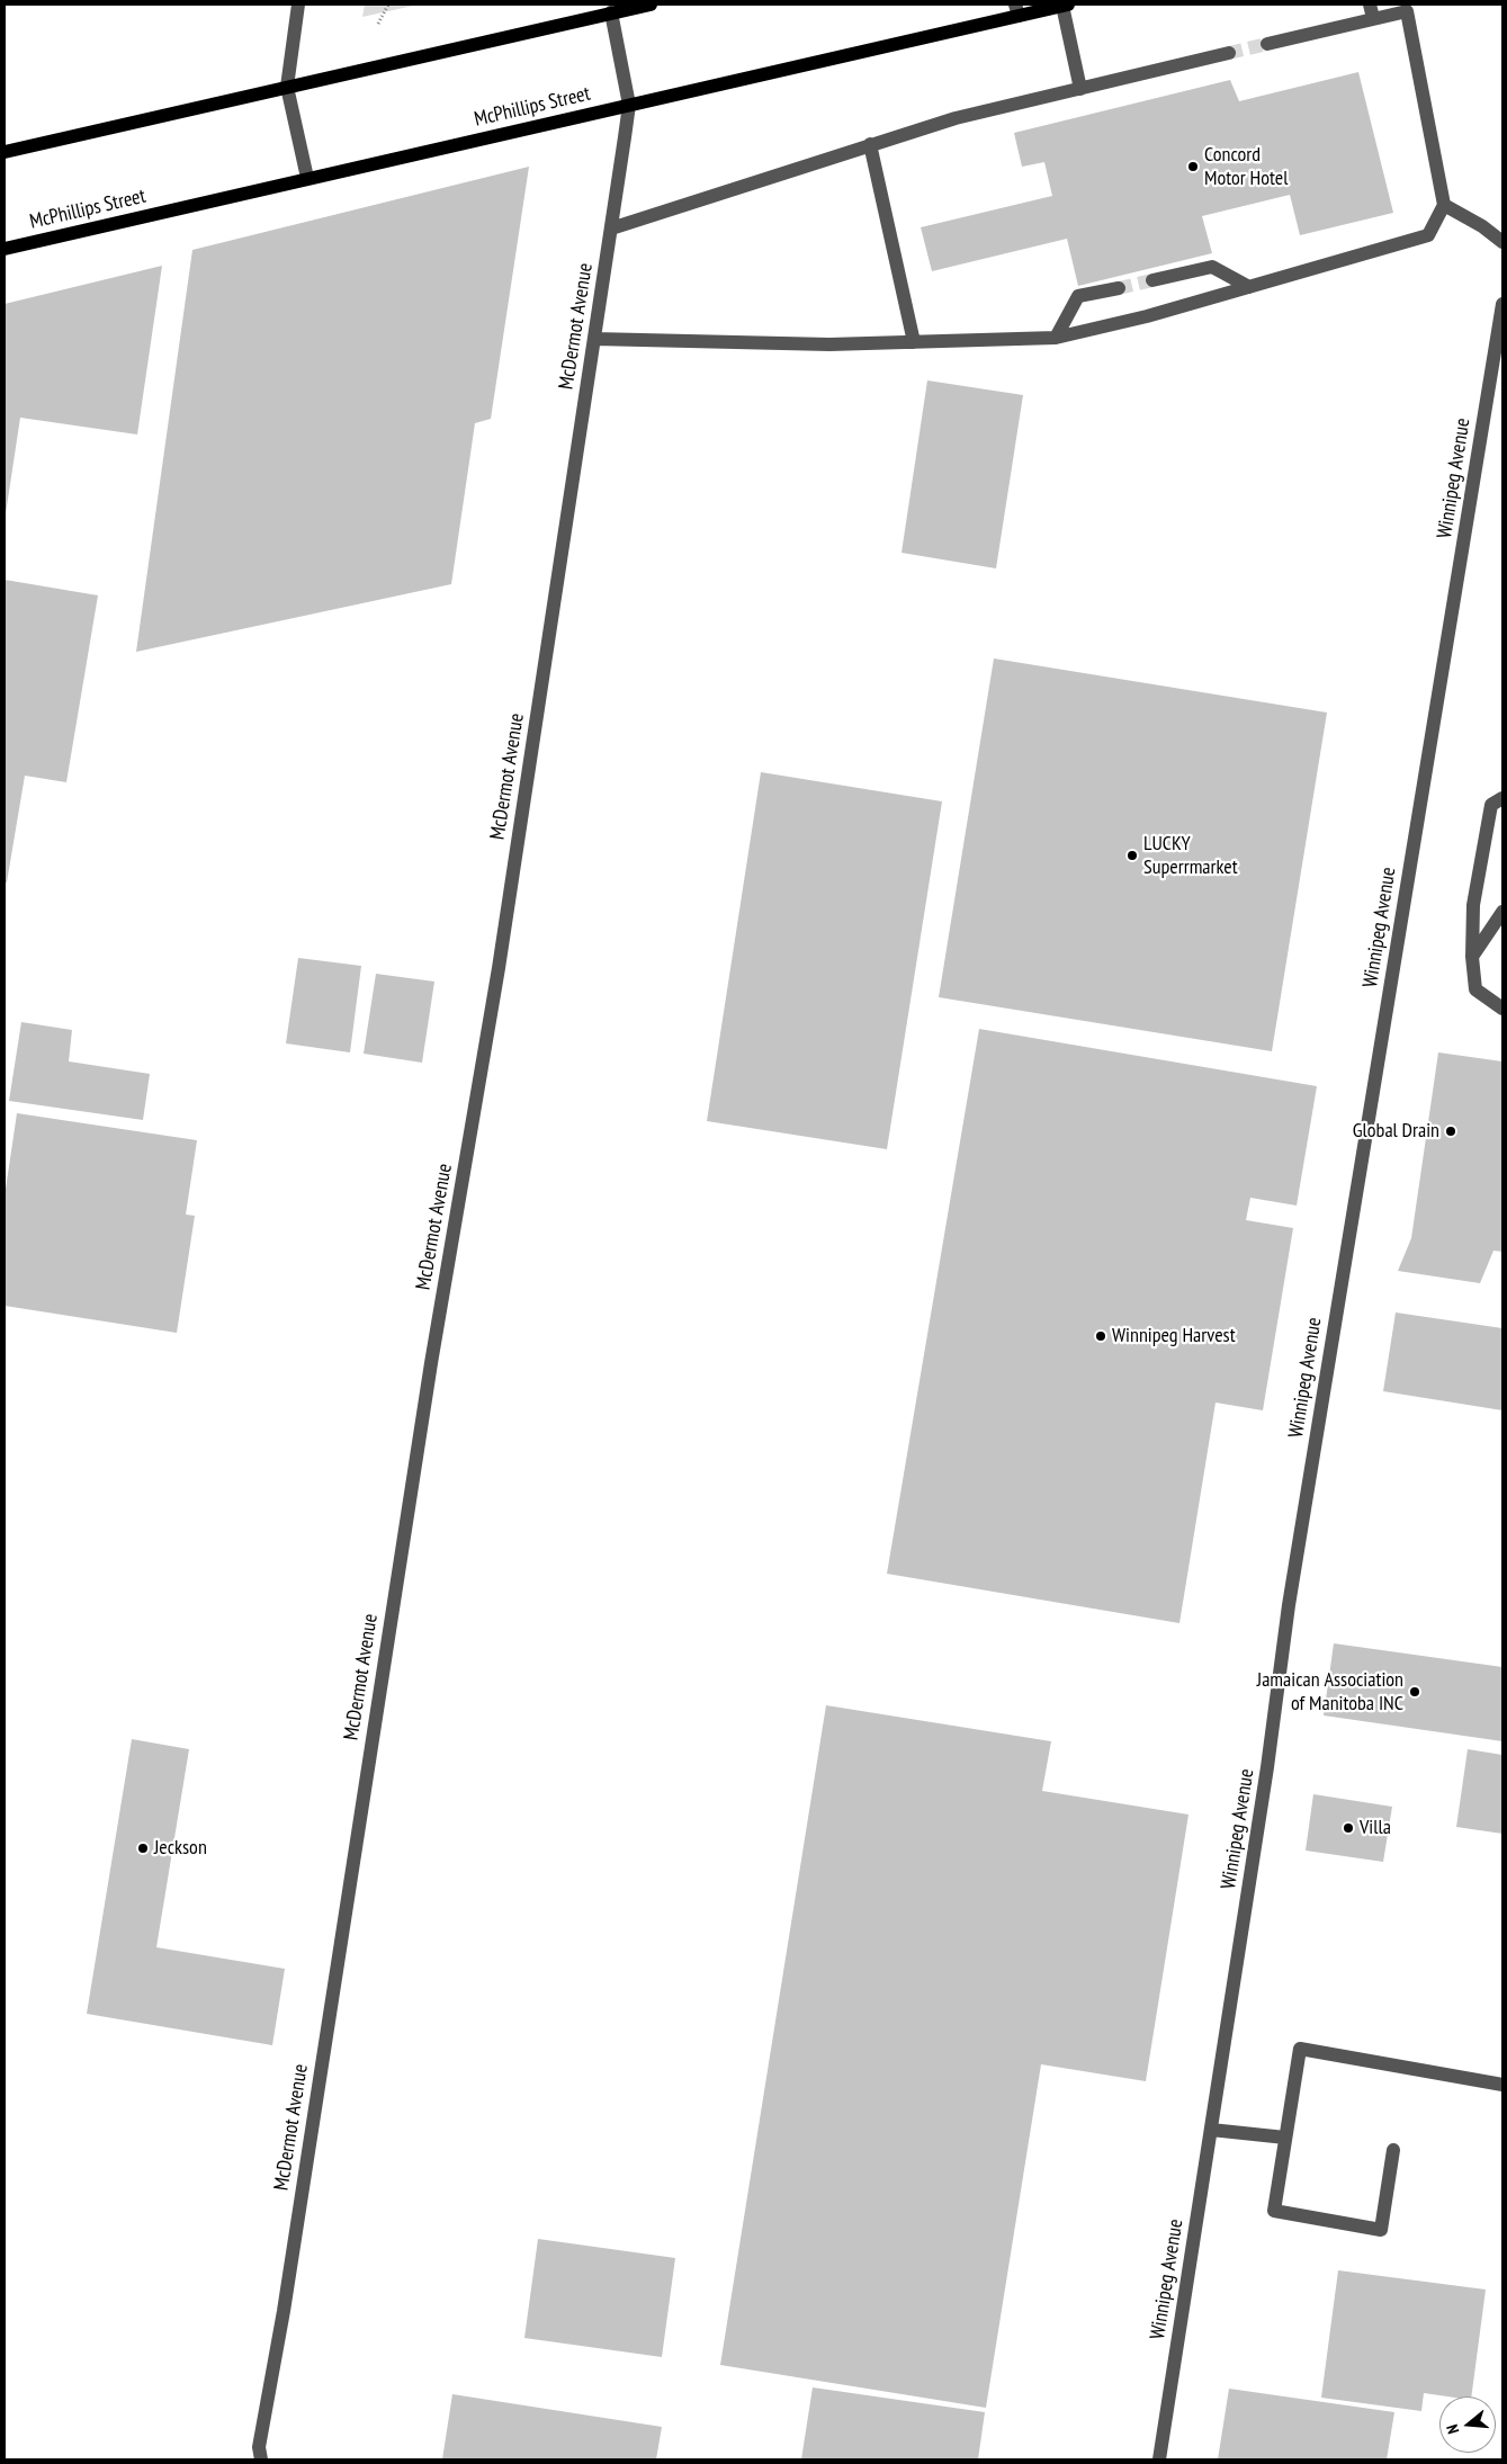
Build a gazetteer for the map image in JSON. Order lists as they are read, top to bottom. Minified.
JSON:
{"streets":{"main road":["McPhillips Street"],"street":["McDermot Avenue","Winnipeg Avenue"]},"crossings":[["McPhillips Street","McDermot Avenue"]],"places":["Concord Motor Hotel","LUCKY Superrmarket","Global Drain","Winnipeg Harvest","Jamaican Association of Manitoba INC","Villa","Jeckson"],"north":"left"}
